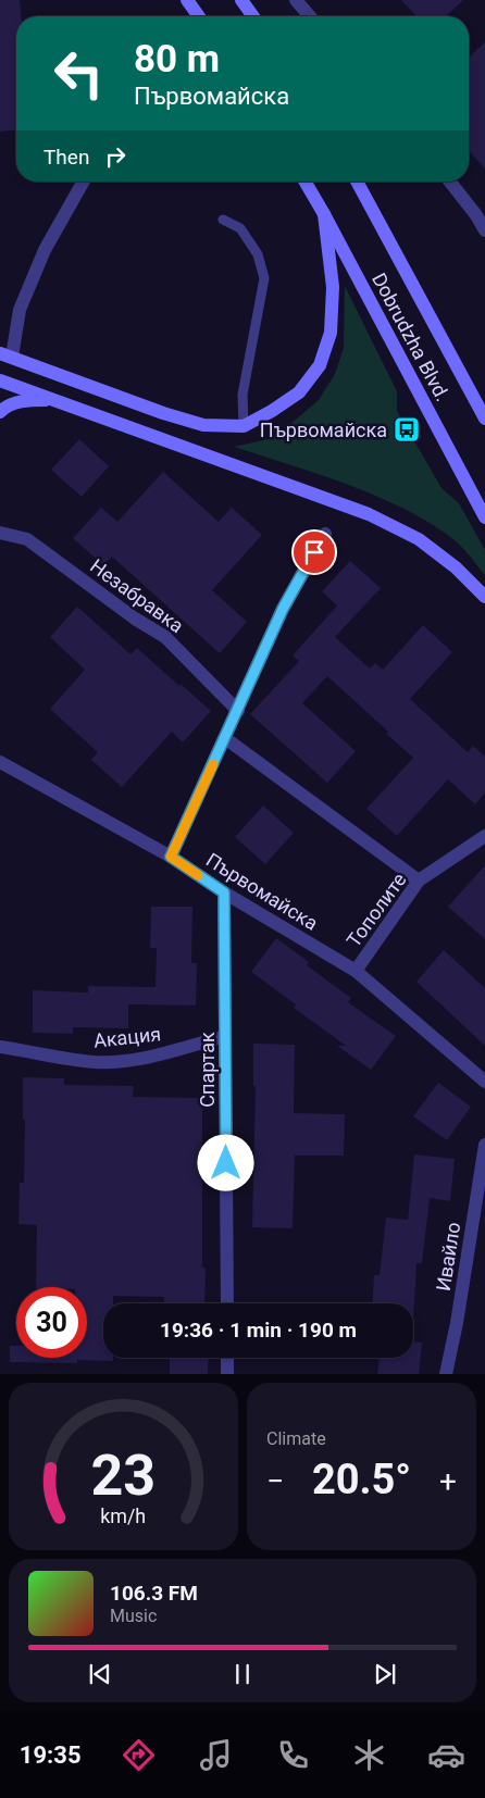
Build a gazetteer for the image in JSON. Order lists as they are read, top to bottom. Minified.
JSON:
{"streets":{"main road":["Dobrudzha Blvd."],"street":["Незабравка","Първомайска","Тополите","Акация","Спартак","Ивайло"]},"crossings":[["Първомайска","Тополите"],["Първомайска","Спартак"],["Акация","Спартак"]],"places":{"bus stop":["Първомайска"]},"page":{"turn":["80 m","Първомайска"],"then":"Then","limit":"30","trip":"19:36 · 1 min · 190 m","tile":"Climate","heat":["−","20.5°","+"],"song":["106.3 FM","Music"],"tabs":"19:35","gauge":["23","km/h"]}}
